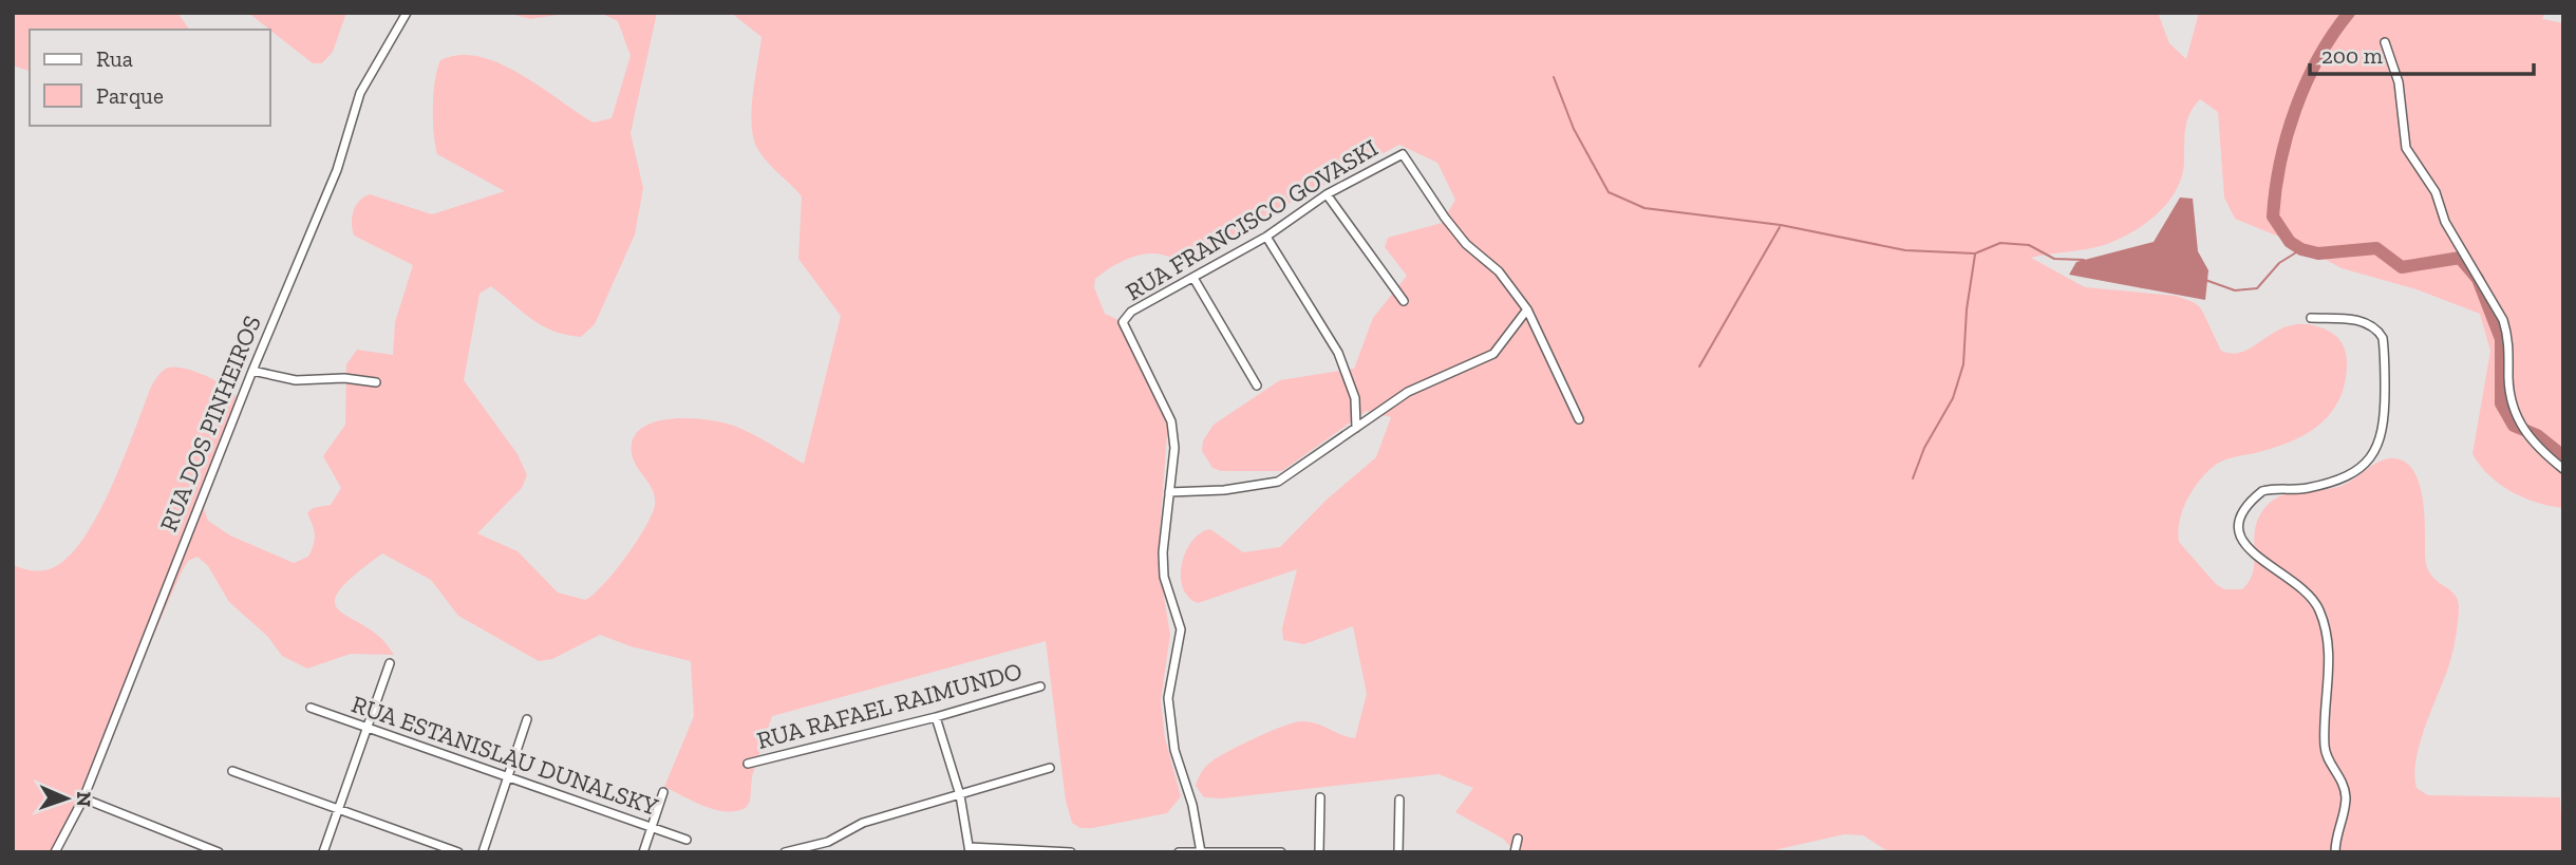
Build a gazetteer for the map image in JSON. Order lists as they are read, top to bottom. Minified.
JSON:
{"streets":{"street":["RUA FRANCISCO GOVASKI","RUA DOS PINHEIROS","RUA RAFAEL RAIMUNDO","RUA ESTANISLAU DUNALSKY"]},"legend":["Rua","Parque"],"scale_bar":"200 m","north":"right"}
